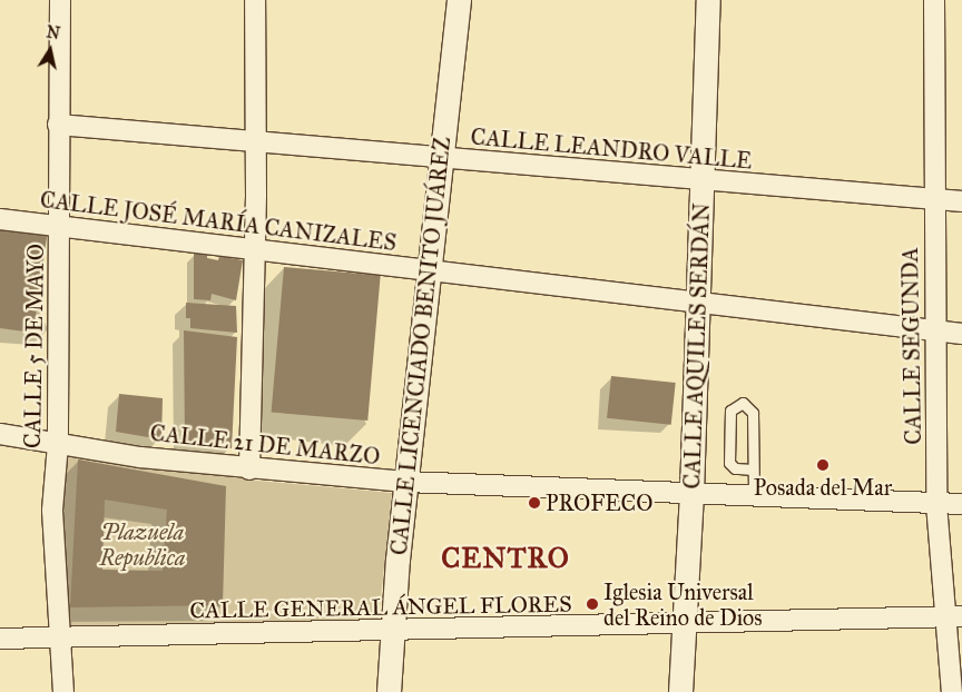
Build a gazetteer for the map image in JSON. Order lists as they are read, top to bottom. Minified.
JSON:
{"streets":{"street":["CALLE LEANDRO VALLE","CALLE JOSÉ MARÍA CANIZALES","CALLE 5 DE MAYO","CALLE LICENCIADO BENITO JUÁREZ","CALLE AQUILES SERDÁN","CALLE SEGUNDA","CALLE 21 DE MARZO","CALLE GENERAL ÁNGEL FLORES"]},"crossings":[["CALLE LEANDRO VALLE","CALLE 5 DE MAYO"],["CALLE LEANDRO VALLE","CALLE LICENCIADO BENITO JUÁREZ"],["CALLE LEANDRO VALLE","CALLE AQUILES SERDÁN"],["CALLE LEANDRO VALLE","CALLE SEGUNDA"],["CALLE JOSÉ MARÍA CANIZALES","CALLE 5 DE MAYO"],["CALLE JOSÉ MARÍA CANIZALES","CALLE LICENCIADO BENITO JUÁREZ"],["CALLE JOSÉ MARÍA CANIZALES","CALLE AQUILES SERDÁN"],["CALLE JOSÉ MARÍA CANIZALES","CALLE SEGUNDA"],["CALLE 5 DE MAYO","CALLE 21 DE MARZO"],["CALLE 5 DE MAYO","CALLE GENERAL ÁNGEL FLORES"],["CALLE LICENCIADO BENITO JUÁREZ","CALLE 21 DE MARZO"],["CALLE LICENCIADO BENITO JUÁREZ","CALLE GENERAL ÁNGEL FLORES"],["CALLE AQUILES SERDÁN","CALLE 21 DE MARZO"],["CALLE AQUILES SERDÁN","CALLE GENERAL ÁNGEL FLORES"],["CALLE SEGUNDA","CALLE 21 DE MARZO"],["CALLE SEGUNDA","CALLE GENERAL ÁNGEL FLORES"]],"districts":["CENTRO"],"parks":["Plazuela Republica"],"places":["Posada del Mar","PROFECO","Iglesia Universal del Reino de Dios"],"north":"top"}
